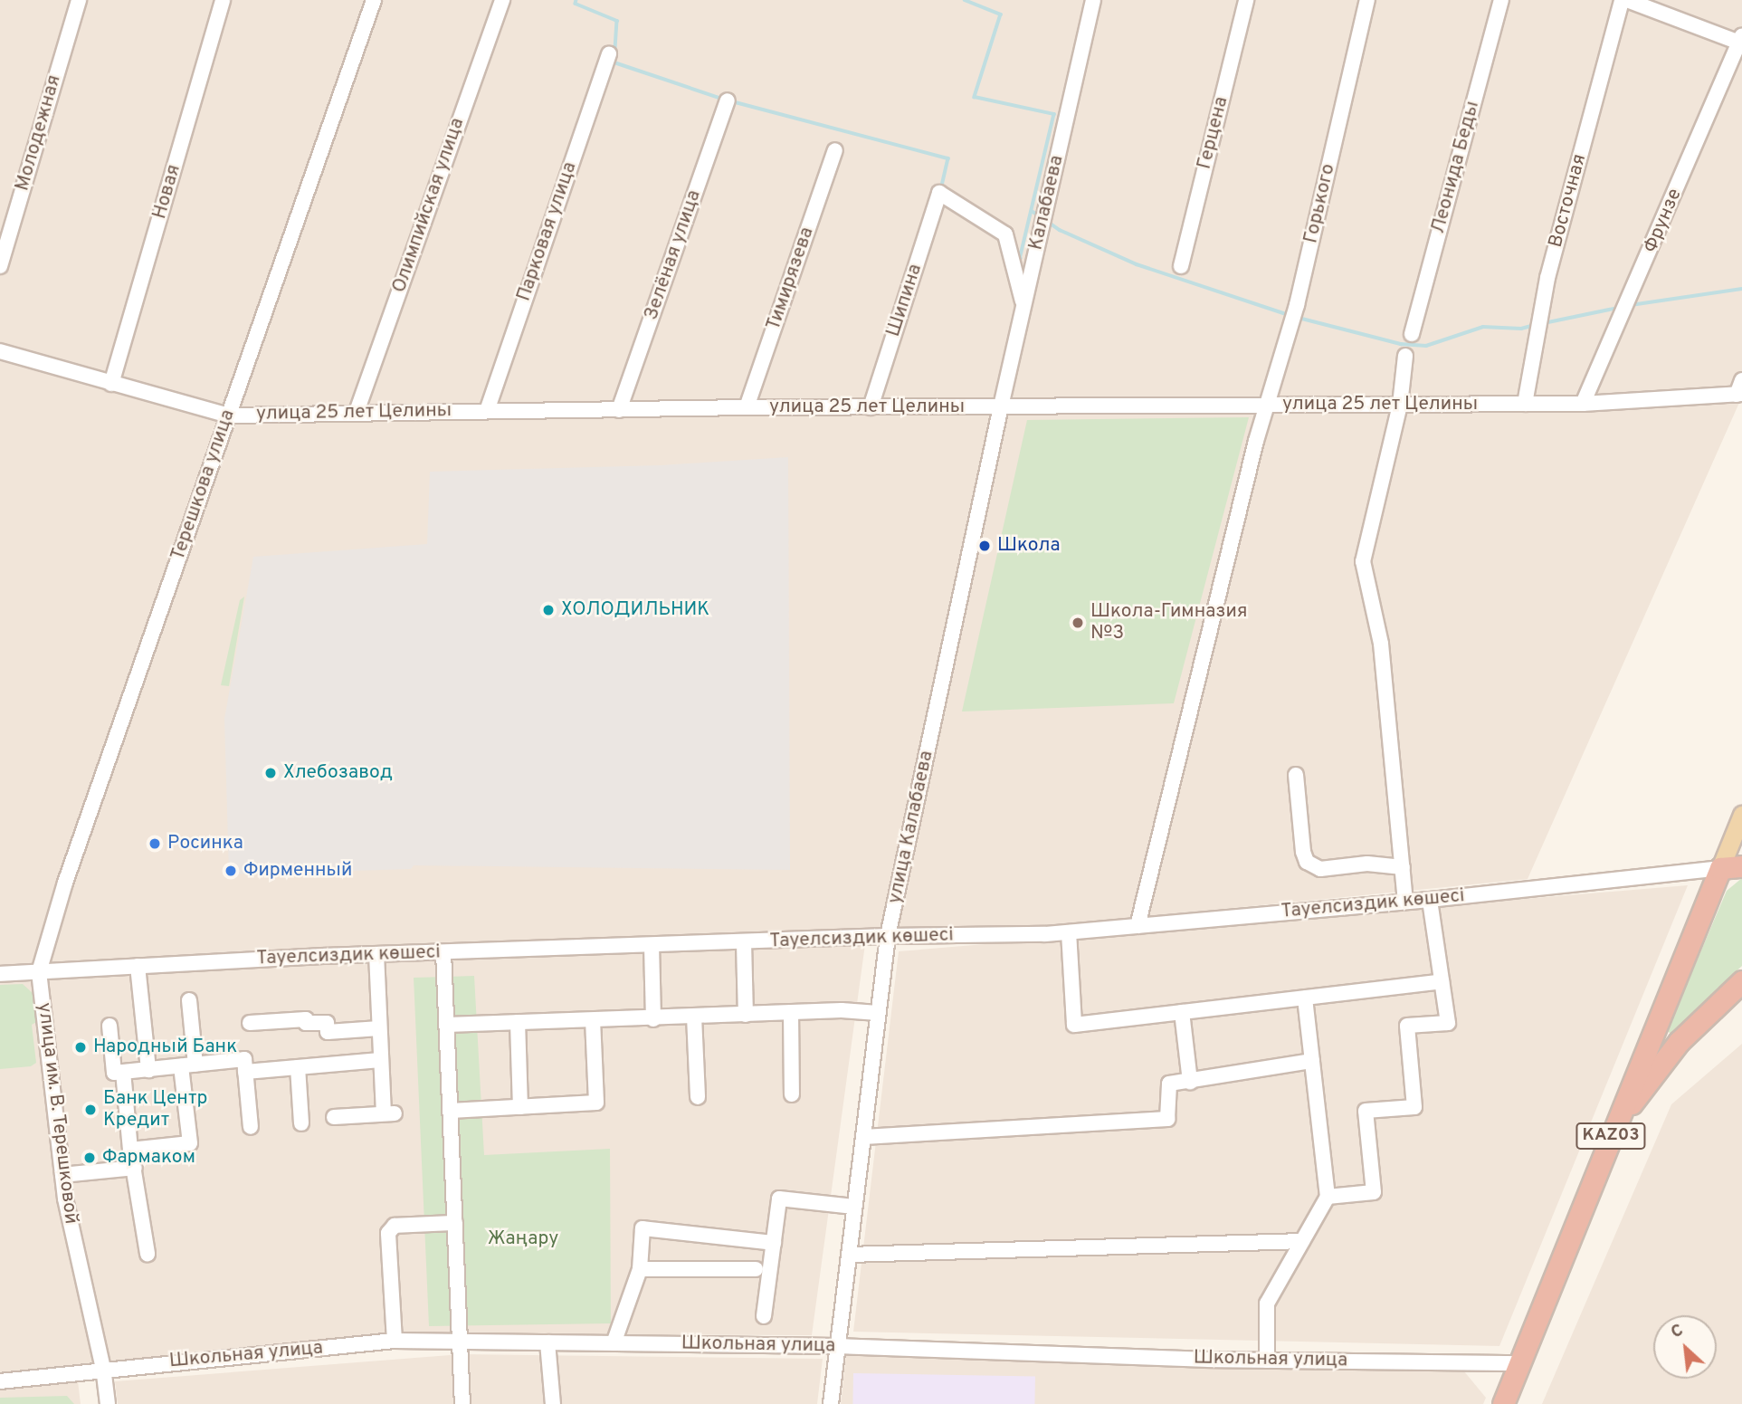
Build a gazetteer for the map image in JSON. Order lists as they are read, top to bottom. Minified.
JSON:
{"streets":{"highway":["KАZ03"],"street":["Молодежная","Герцена","Леонида Беды","Новая","Восточная","Калабаева","Горького","Олимпийская улица","Фрунзе","Парковая улица","Зелёная улица","Тимирязева","Шипина","улица 25 лет Целины","Терешкова улица","улица Калабаева","Тауелсиздик көшесі","улица им. В. Терешковой","Школьная улица"]},"crossings":[["Новая","улица 25 лет Целины"],["Восточная","улица 25 лет Целины"],["Калабаева","Шипина"],["Калабаева","улица 25 лет Целины"],["Калабаева","улица Калабаева"],["Горького","улица 25 лет Целины"],["Горького","Тауелсиздик көшесі"],["Олимпийская улица","улица 25 лет Целины"],["Фрунзе","улица 25 лет Целины"],["Парковая улица","улица 25 лет Целины"],["Зелёная улица","улица 25 лет Целины"],["Тимирязева","улица 25 лет Целины"],["Шипина","улица 25 лет Целины"],["улица 25 лет Целины","Терешкова улица"],["улица 25 лет Целины","улица Калабаева"],["Терешкова улица","Тауелсиздик көшесі"],["Терешкова улица","улица им. В. Терешковой"],["улица Калабаева","Тауелсиздик көшесі"],["улица Калабаева","Школьная улица"],["Тауелсиздик көшесі","улица им. В. Терешковой"],["Тауелсиздик көшесі","KАZ03"],["улица им. В. Терешковой","Школьная улица"],["KАZ03","Школьная улица"]],"parks":["Жаңару"],"places":["Школа","ХОЛОДИЛЬНИК","Школа-Гимназия №3","Хлебозавод","Росинка","Фирменный","Народный Банк","Банк Центр Кредит","Фармаком"],"north":"top left"}
